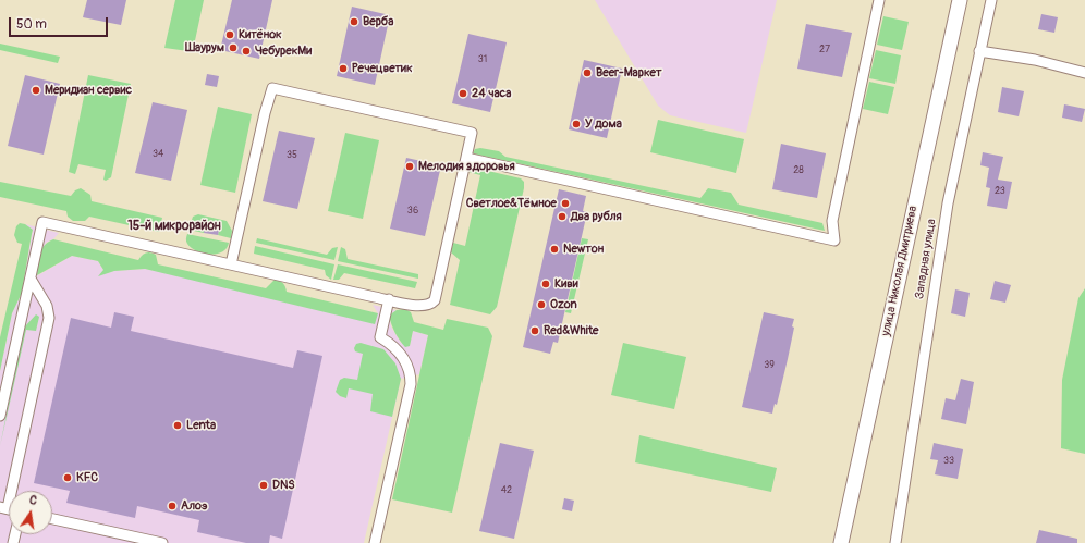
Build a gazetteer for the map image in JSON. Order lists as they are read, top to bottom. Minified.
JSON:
{"streets":{"main road":["улица Николая Дмитриева"],"street":["Западная улица"]},"districts":["15-й микрорайон"],"places":["Верба","Китёнок","Шаурум","ЧебурекМи","Речецветик","Beer-Маркет","Меридиан сервис","24 часа","У дома","Мелодия здоровья","Светлое&Тёмное","Два рубля","Newтон","Киви","Ozon","Red&White","Lenta","KFC","DNS","Алоэ"],"house_numbers":["27","31","34","35","28","23","36","39","33","42"],"scale_bar":"50 m","north":"top"}
